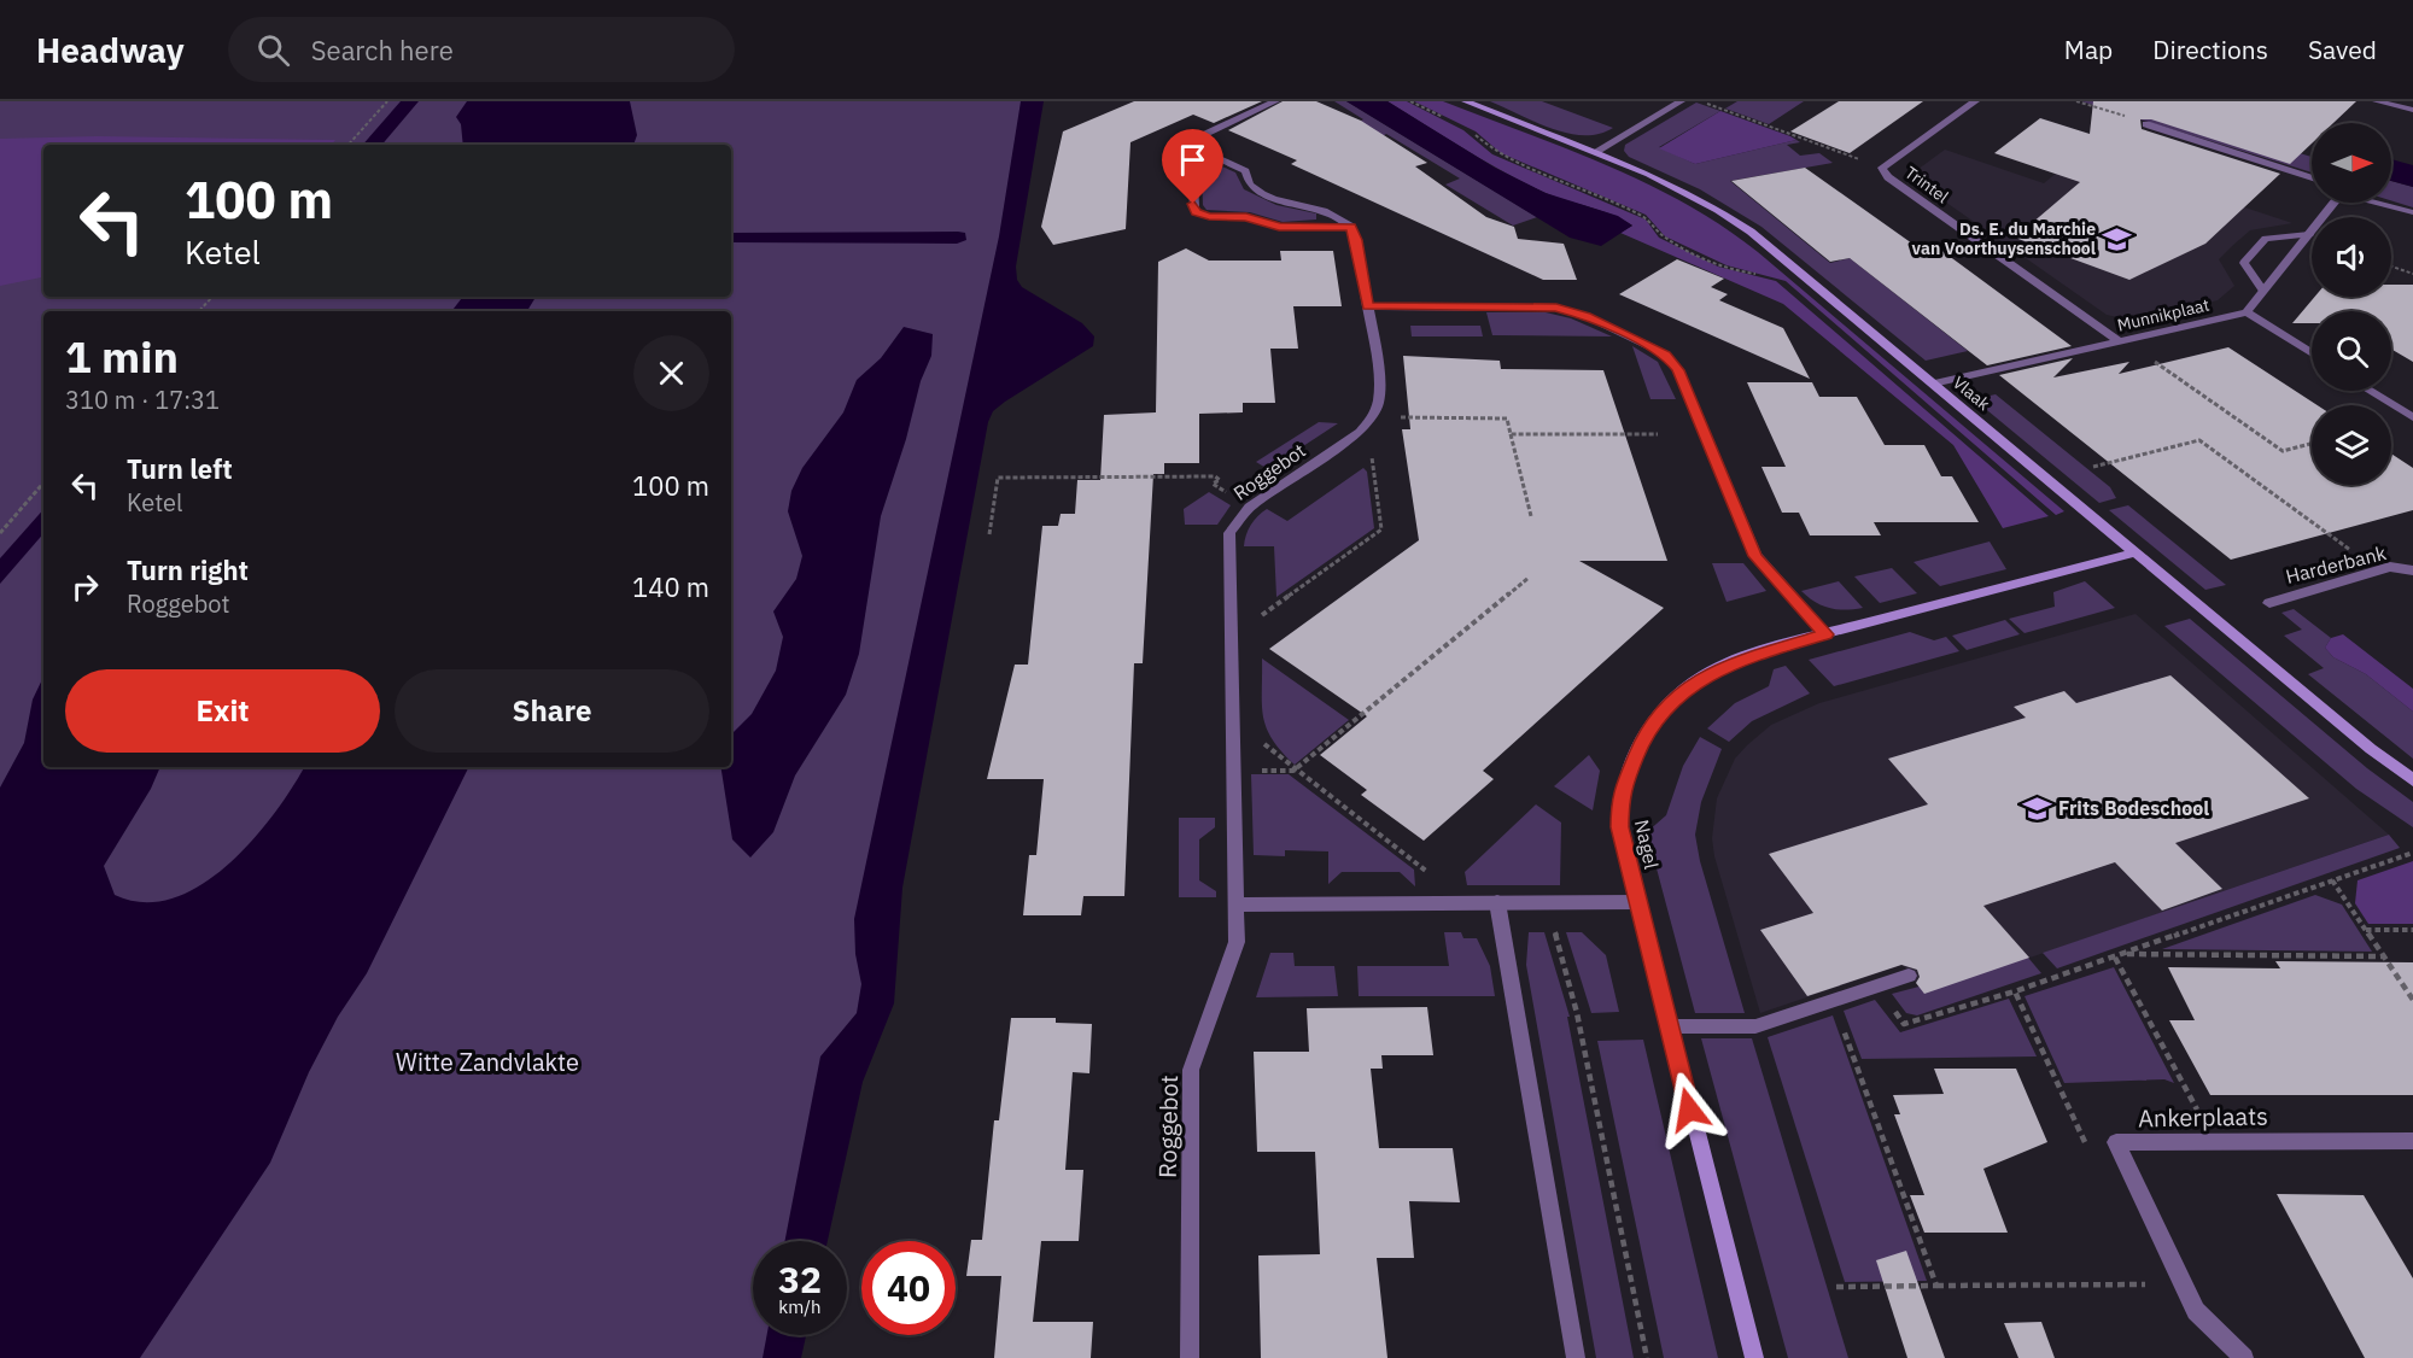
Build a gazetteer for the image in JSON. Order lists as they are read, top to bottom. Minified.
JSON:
{"streets":{"street":["Trintel","Munnikplaat","Vlaak","Roggebot","Harderbank","Nagel","Ankerplaats"]},"crossings":[["Trintel","Munnikplaat"],["Munnikplaat","Vlaak"],["Vlaak","Nagel"]],"parks":["Witte Zandvlakte"],"places":{"school or university":["Ds. E. du Marchie van Voorthuysenschool","Frits Bodeschool"]},"north":"right","page":{"header":"Headway","search":"Search here","nav":["Map","Directions","Saved"],"turn":["100 m","Ketel"],"heading":["1 min","310 m · 17:31"],"list":[{"name":"Turn left","note":"Ketel","value":"100 m"},{"name":"Turn right","note":"Roggebot","value":"140 m"}],"buttons":["Exit","Share"],"speed":"32 km/h","limit":"40"}}
